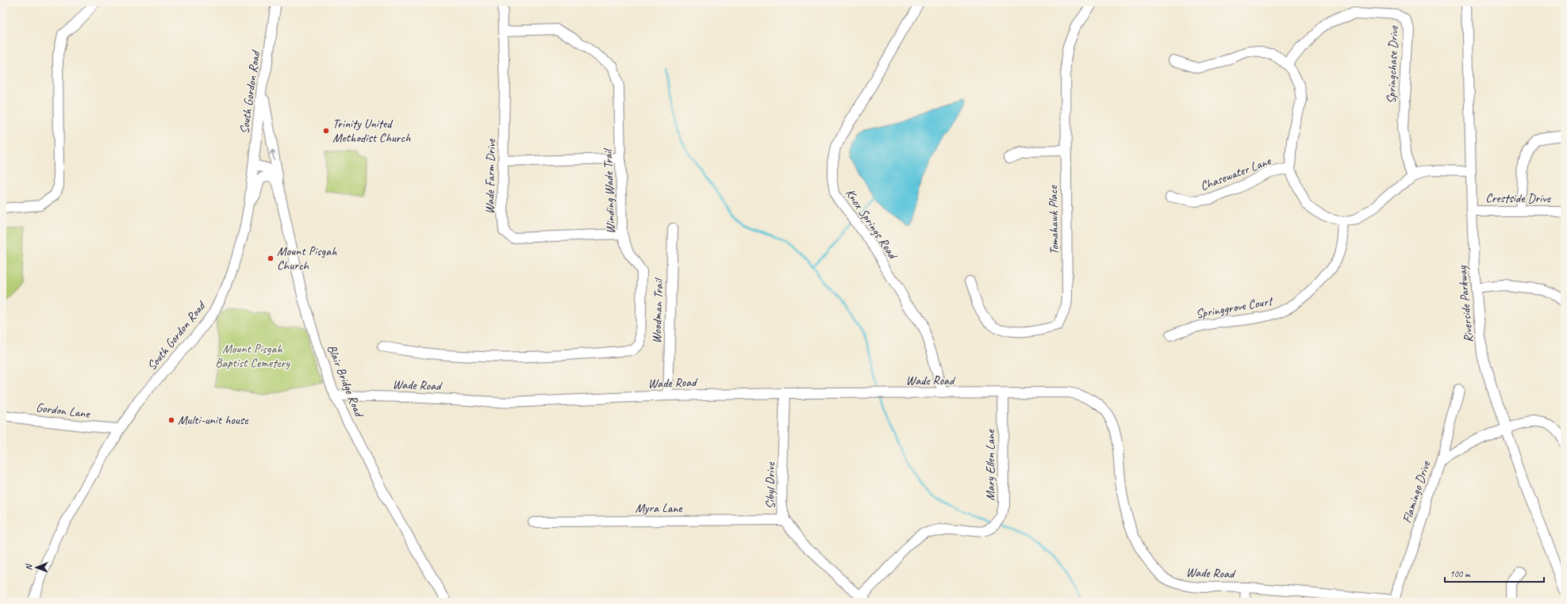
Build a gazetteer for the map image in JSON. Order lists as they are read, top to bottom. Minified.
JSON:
{"streets":{"street":["Springchase Drive","South Gordon Road","Chasewater Lane","Wade Farm Drive","Winding Wade Trail","Crestside Drive","Tomahawk Place","Knox Springs Road","Riverside Parkway","Springgrove Court","Woodman Trail","Blair Bridge Road","Wade Road","Gordon Lane","Mary Ellen Lane","Sibyl Drive","Flamingo Drive","Myra Lane"]},"crossings":[["South Gordon Road","Blair Bridge Road"],["South Gordon Road","Gordon Lane"],["Wade Farm Drive","Winding Wade Trail"],["Crestside Drive","Riverside Parkway"],["Knox Springs Road","Wade Road"],["Woodman Trail","Wade Road"],["Blair Bridge Road","Wade Road"],["Wade Road","Mary Ellen Lane"],["Wade Road","Sibyl Drive"],["Wade Road","Flamingo Drive"],["Mary Ellen Lane","Sibyl Drive"],["Sibyl Drive","Myra Lane"]],"parks":["Mount Pisgah Baptist Cemetery"],"places":["Trinity United Methodist Church","Mount Pisgah Church","Multi-unit house"],"scale_bar":"100 m","north":"left"}
